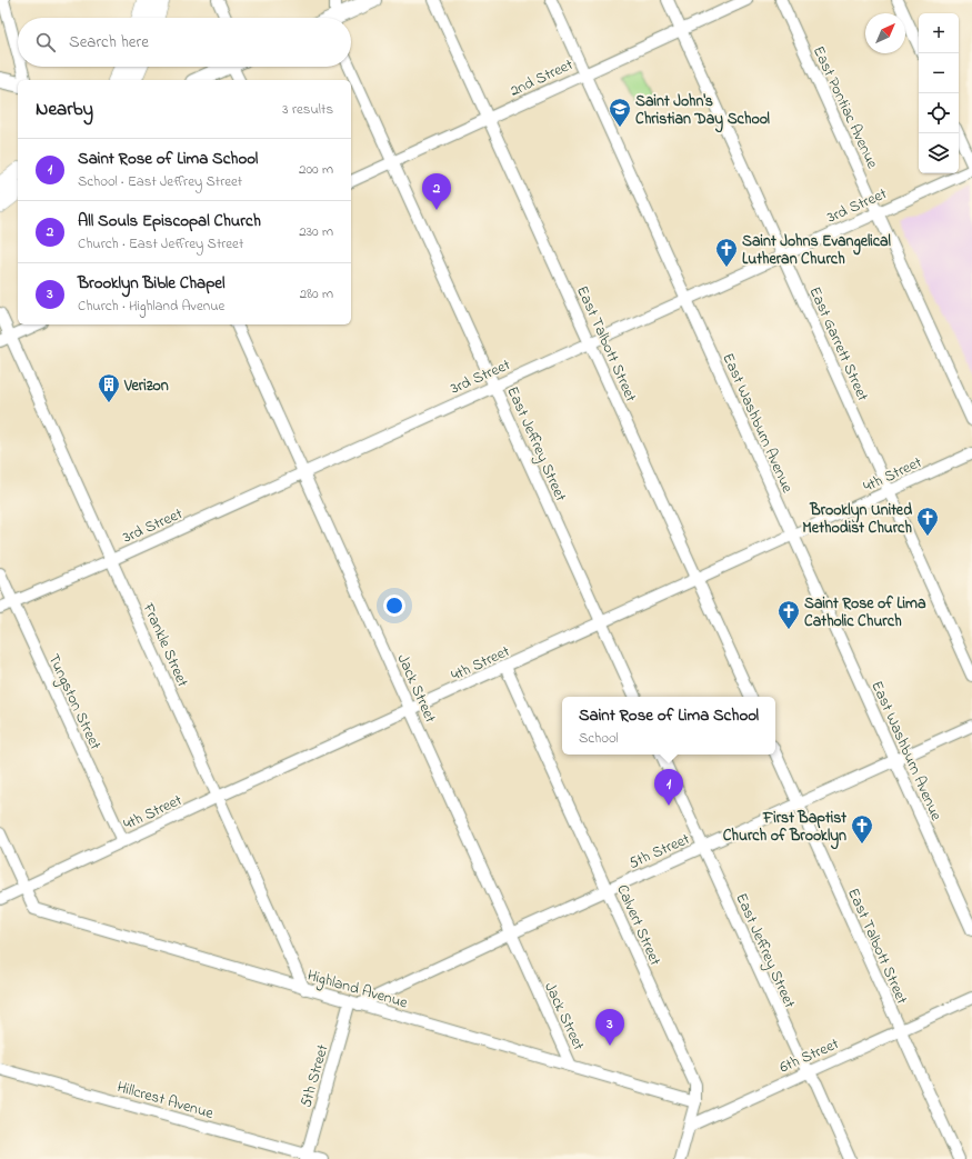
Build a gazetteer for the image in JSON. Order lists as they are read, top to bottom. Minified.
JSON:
{"streets":{"street":["2nd Street","East Pontiac Avenue","3rd Street","East Talbott Street","East Garrett Street","East Washburn Avenue","East Jeffrey Street","4th Street","Frankle Street","Jack Street","Tungston Street","5th Street","Calvert Street","Highland Avenue","6th Street","Hillcrest Avenue"]},"crossings":[["2nd Street","East Talbott Street"],["2nd Street","East Garrett Street"],["2nd Street","East Washburn Avenue"],["2nd Street","East Jeffrey Street"],["East Pontiac Avenue","3rd Street"],["3rd Street","East Talbott Street"],["3rd Street","East Garrett Street"],["3rd Street","East Washburn Avenue"],["3rd Street","East Jeffrey Street"],["3rd Street","Frankle Street"],["3rd Street","Jack Street"],["3rd Street","Tungston Street"],["East Talbott Street","4th Street"],["East Talbott Street","5th Street"],["East Talbott Street","6th Street"],["East Garrett Street","4th Street"],["East Washburn Avenue","4th Street"],["East Washburn Avenue","5th Street"],["East Jeffrey Street","4th Street"],["East Jeffrey Street","5th Street"],["East Jeffrey Street","6th Street"],["4th Street","Frankle Street"],["4th Street","Jack Street"],["4th Street","Tungston Street"],["4th Street","Calvert Street"],["4th Street","Highland Avenue"],["Frankle Street","Highland Avenue"],["Jack Street","5th Street"],["Jack Street","Highland Avenue"],["5th Street","Calvert Street"],["5th Street","Highland Avenue"],["5th Street","Hillcrest Avenue"],["Calvert Street","Highland Avenue"],["Calvert Street","6th Street"]],"places":{"school or university":["Saint John's Christian Day School"],"church":["Saint Johns Evangelical Lutheran Church","Brooklyn United Methodist Church","Saint Rose of Lima Catholic Church","First Baptist Church of Brooklyn"],"building":["Verizon"]},"north":"top right","page":{"map_buttons":["+","−"],"search":"Search here","heading":["Nearby","3 results"],"list":[{"mark":"1","name":"Saint Rose of Lima School","note":"School · East Jeffrey Street","value":"200 m"},{"mark":"2","name":"All Souls Episcopal Church","note":"Church · East Jeffrey Street","value":"230 m"},{"mark":"3","name":"Brooklyn Bible Chapel","note":"Church · Highland Avenue","value":"280 m"}],"pins":["2","1","3"],"popup":["Saint Rose of Lima School","School"]}}
